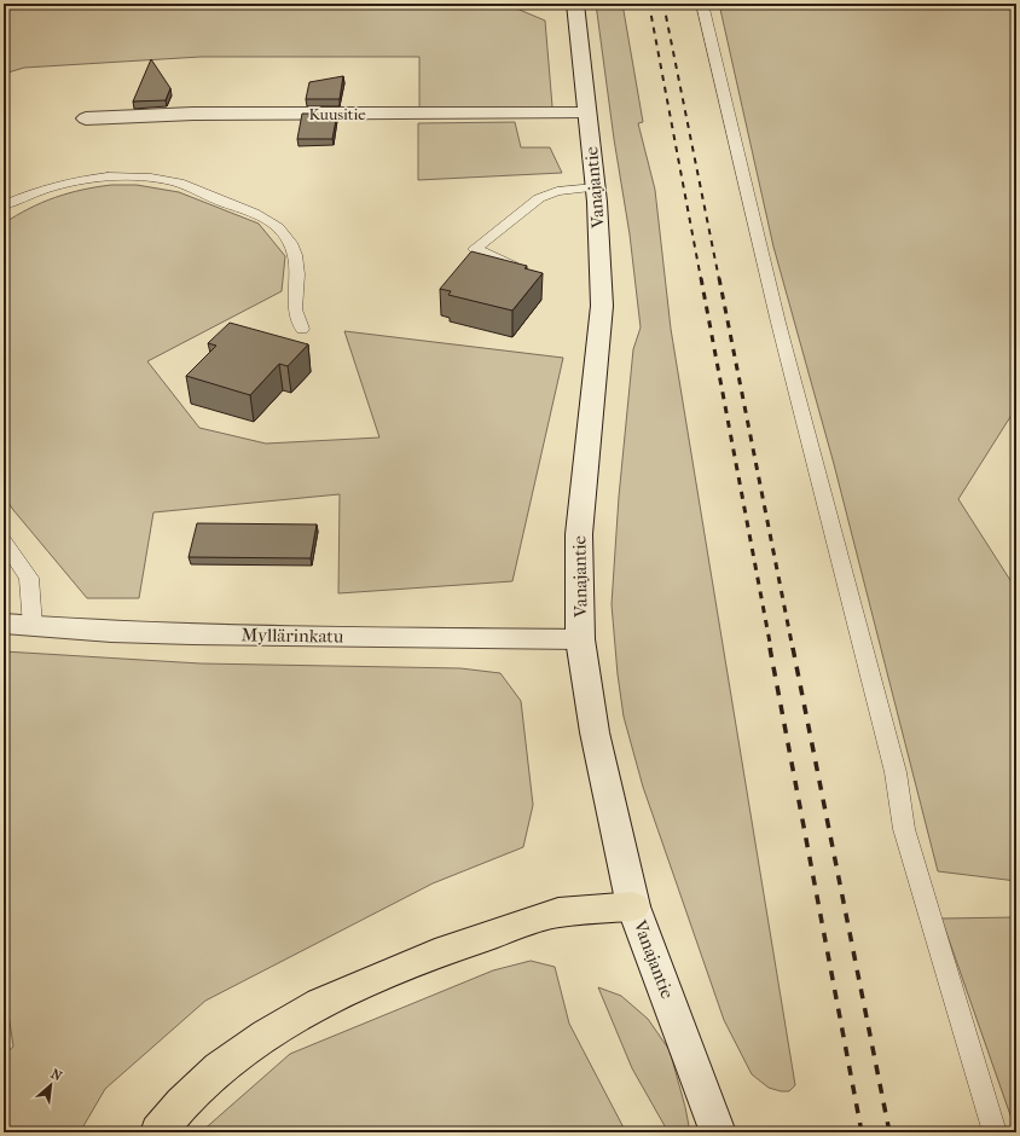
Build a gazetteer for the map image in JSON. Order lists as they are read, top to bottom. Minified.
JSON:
{"streets":{"street":["Kuusitie","Vanajantie","Myllärinkatu"]},"crossings":[["Kuusitie","Vanajantie"],["Vanajantie","Myllärinkatu"]],"north":"top right"}
